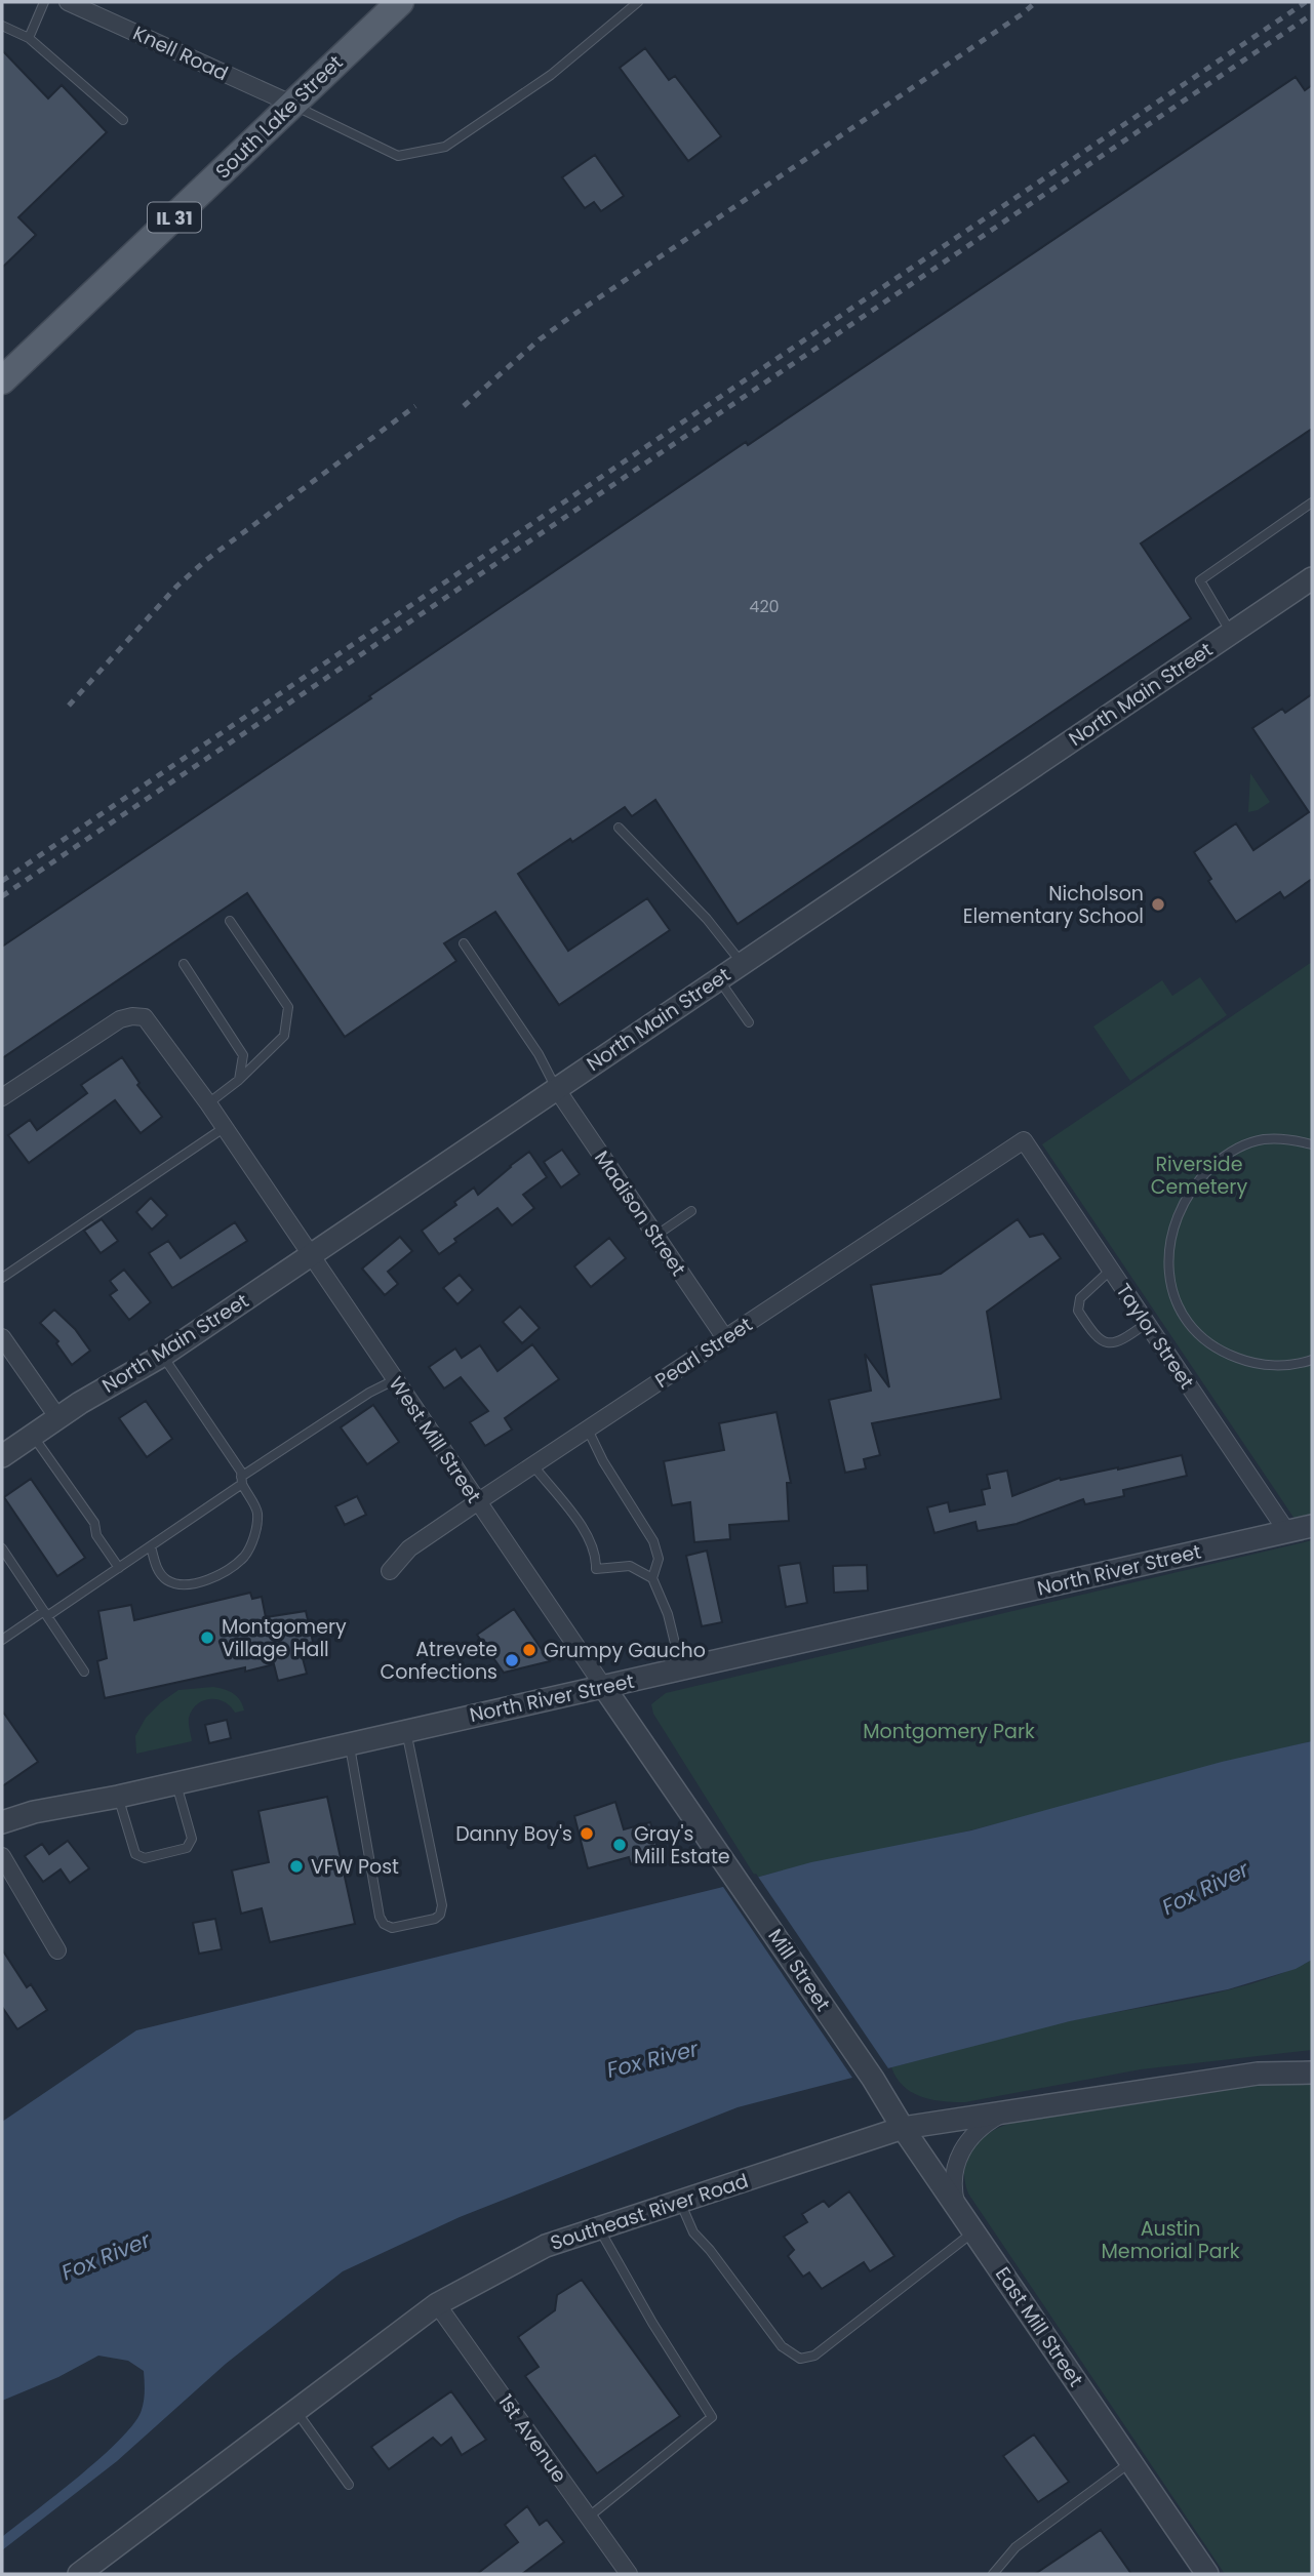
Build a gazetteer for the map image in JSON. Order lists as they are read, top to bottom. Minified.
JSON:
{"streets":{"main road":["South Lake Street","IL 31"],"street":["Knell Road","North Main Street","Madison Street","Taylor Street","Pearl Street","West Mill Street","North River Street","Mill Street","Southeast River Road","East Mill Street","1st Avenue"]},"crossings":[["Knell Road","South Lake Street"],["North Main Street","Madison Street"],["North Main Street","West Mill Street"],["Madison Street","Pearl Street"],["Taylor Street","Pearl Street"],["Taylor Street","North River Street"],["Pearl Street","West Mill Street"],["West Mill Street","North River Street"],["West Mill Street","Mill Street"],["Mill Street","East Mill Street"],["Southeast River Road","East Mill Street"],["Southeast River Road","1st Avenue"]],"water":["Fox River"],"parks":["Riverside Cemetery","Montgomery Park","Austin Memorial Park"],"places":["Nicholson Elementary School","Montgomery Village Hall","Grumpy Gaucho","Atrevete Confections","Danny Boy's","Gray's Mill Estate","VFW Post"],"house_numbers":["420"]}
